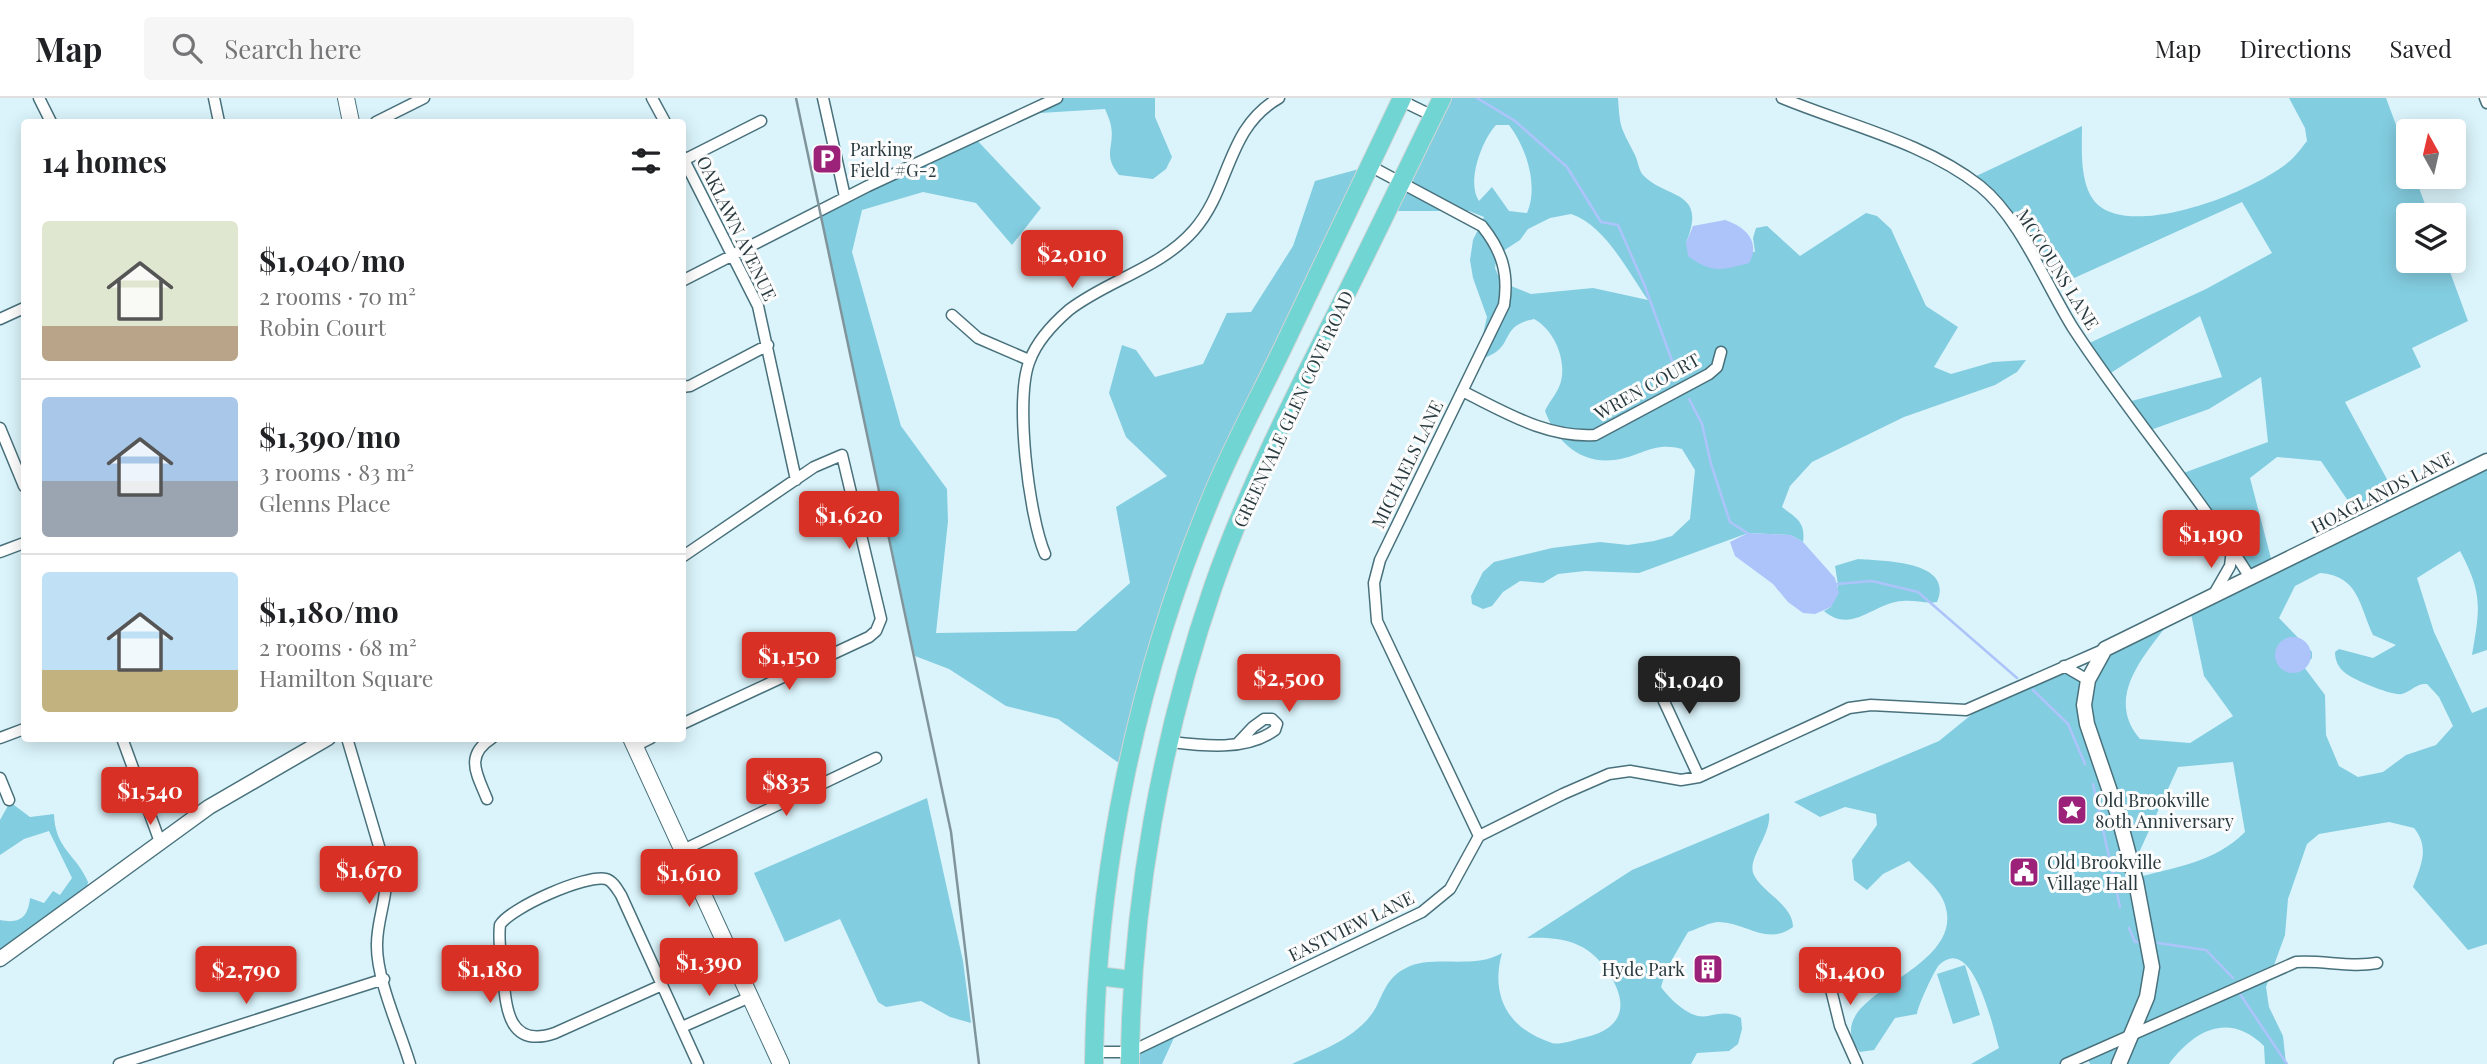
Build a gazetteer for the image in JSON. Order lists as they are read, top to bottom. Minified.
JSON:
{"streets":{"main road":["GREENVALE GLEN COVE ROAD"],"street":["OAKLAWN AVENUE","MCCOUNS LANE","WREN COURT","MICHAELS LANE","HOAGLANDS LANE","EASTVIEW LANE"]},"crossings":[["MCCOUNS LANE","HOAGLANDS LANE"],["WREN COURT","MICHAELS LANE"],["GREENVALE GLEN COVE ROAD","MICHAELS LANE"],["GREENVALE GLEN COVE ROAD","EASTVIEW LANE"],["MICHAELS LANE","EASTVIEW LANE"]],"places":{"parking":["Parking Field #G-2"],"place":["Old Brookville 80th Anniversary"],"public building":["Old Brookville Village Hall"],"building":["Hyde Park"]},"north":"top","page":{"header":"Map","search":"Search here","nav":["Map","Directions","Saved"],"heading":"14 homes","list":[{"name":"$1,040/mo","note":"2 rooms · 70 m² · Robin Court"},{"name":"$1,390/mo","note":"3 rooms · 83 m² · Glenns Place"},{"name":"$1,180/mo","note":"2 rooms · 68 m² · Hamilton Square"}],"price":["$2,010","$1,620","$1,190","$1,150","$2,500","$1,040","$835","$1,540","$1,670","$1,610","$1,390","$1,180","$2,790","$1,400"]}}
